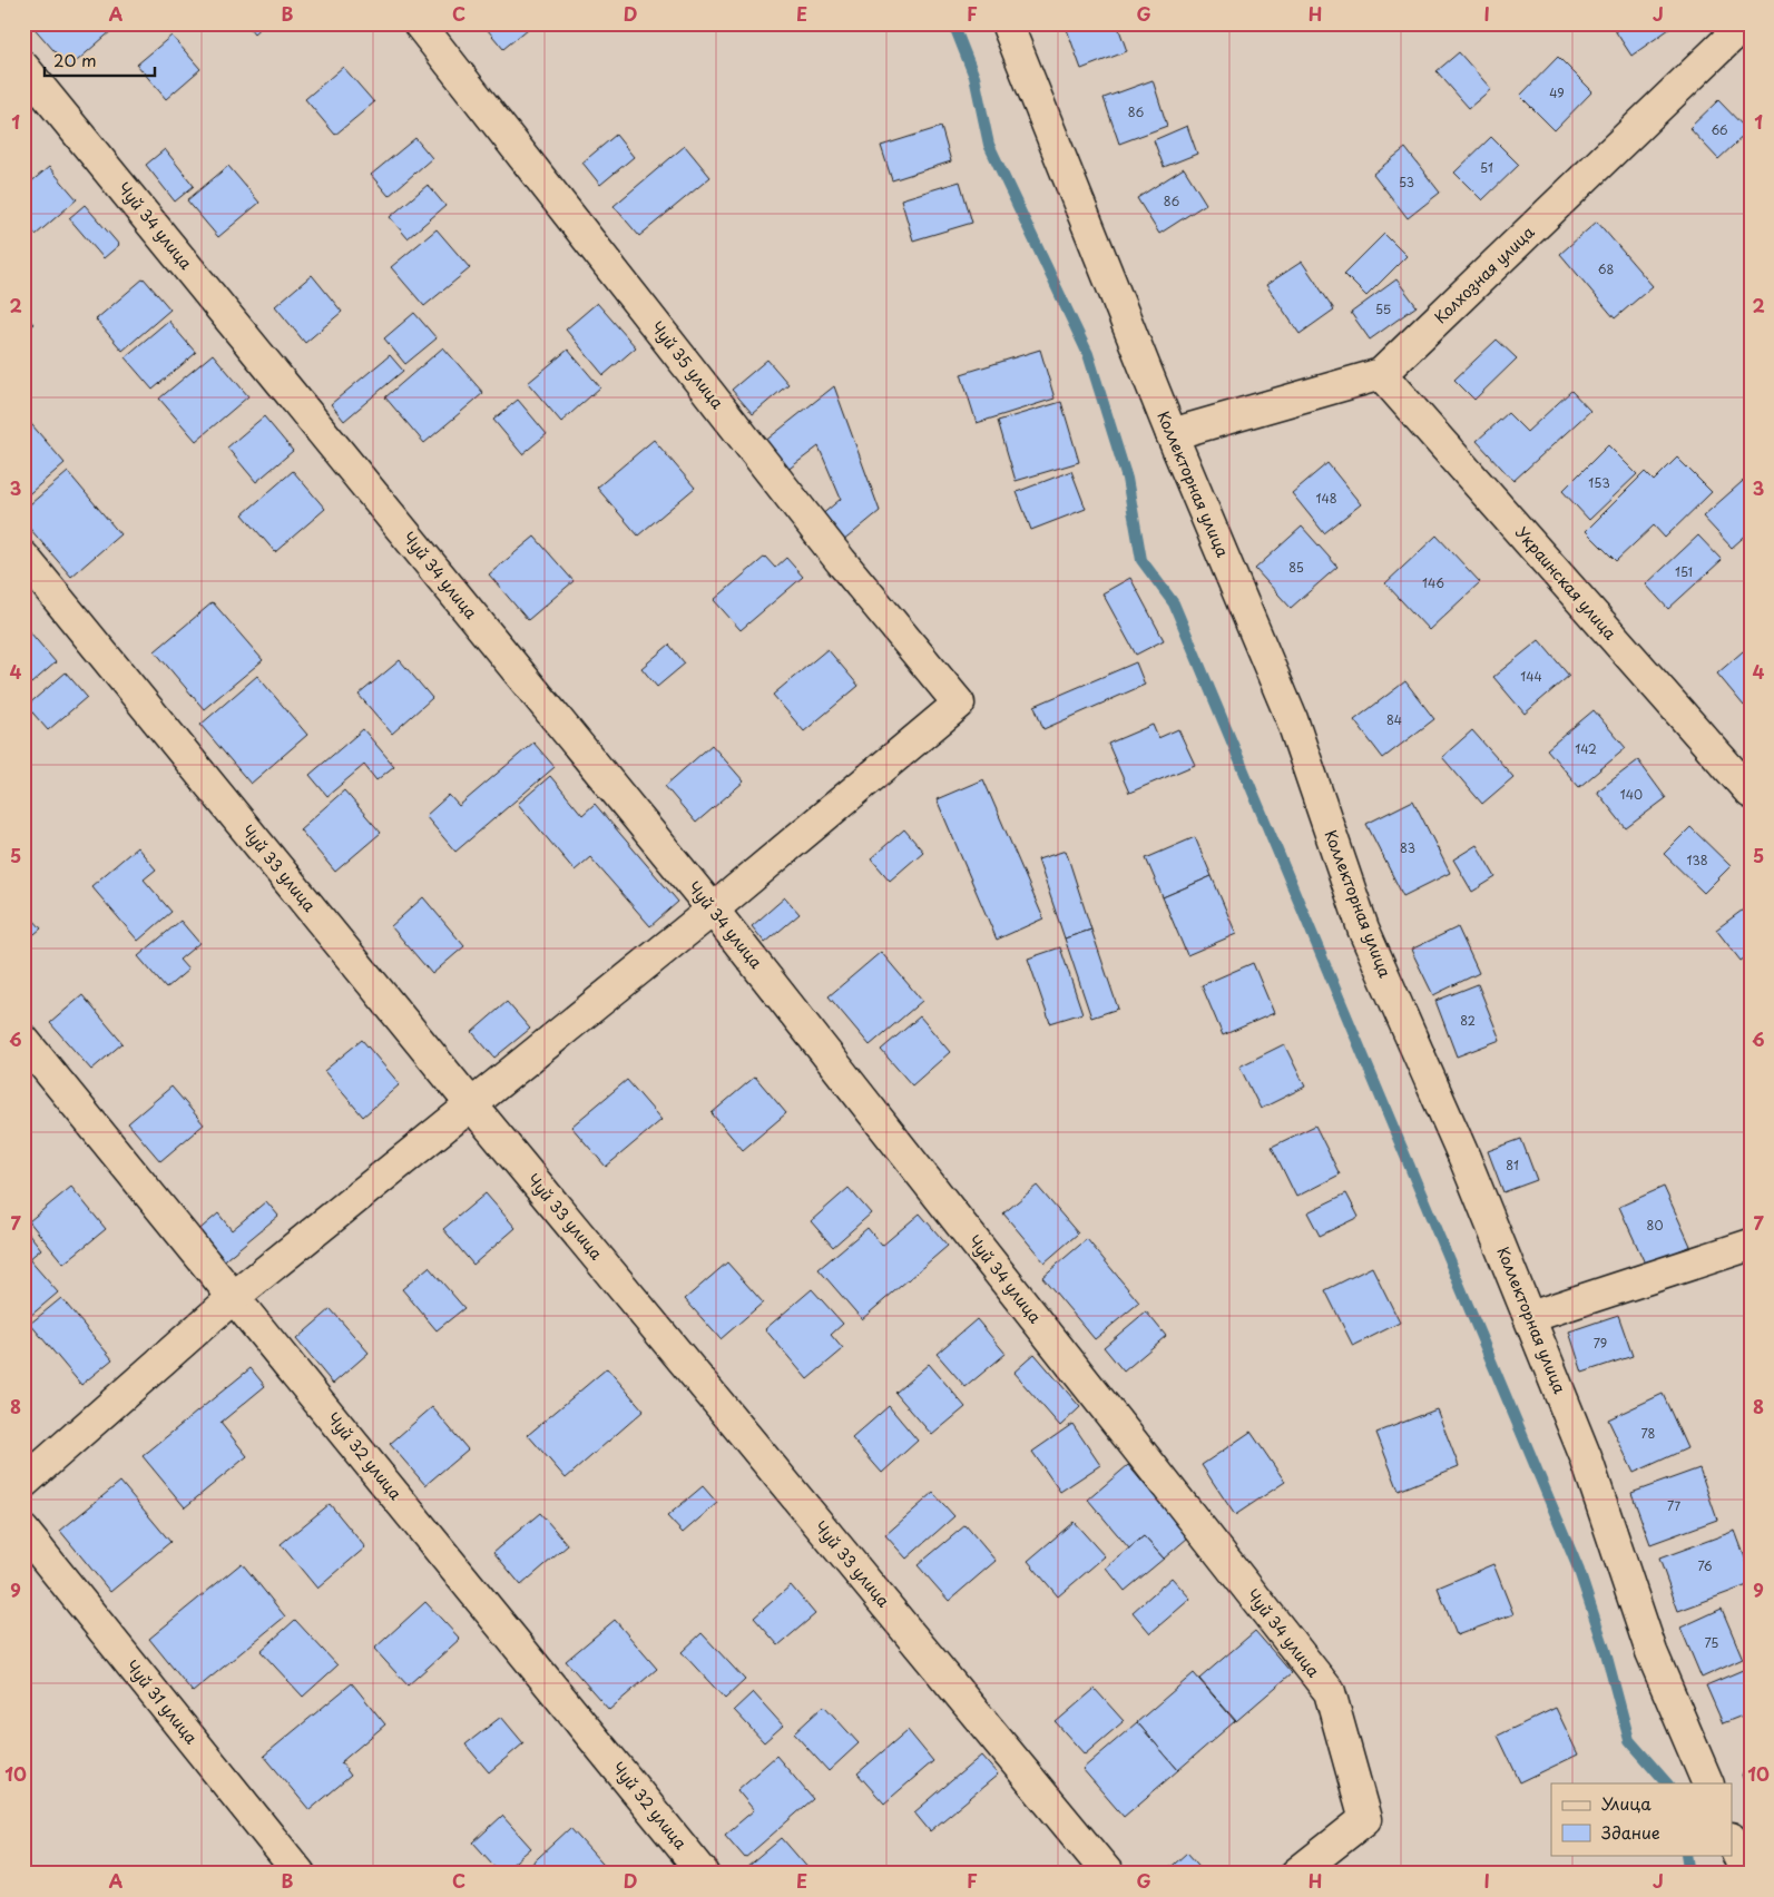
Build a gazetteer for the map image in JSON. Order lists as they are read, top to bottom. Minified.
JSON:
{"streets":{"street":["Чуй 34 улица","Колхозная улица","Чуй 35 улица","Коллекторная улица","Украинская улица","Чуй 33 улица","Чуй 32 улица","Чуй 31 улица"]},"crossings":[["Чуй 34 улица","Чуй 35 улица"],["Колхозная улица","Коллекторная улица"],["Колхозная улица","Украинская улица"]],"house_numbers":["49","86","66","51","53","86","68","55","153","148","85","151","146","144","84","142","140","83","138","82","81","80","79","78","77","76","75"],"legend":["Улица","Здание"],"scale_bar":"20 m","grid":{"columns":["A","B","C","D","E","F","G","H","I","J"],"rows":["1","2","3","4","5","6","7","8","9","10"]}}
